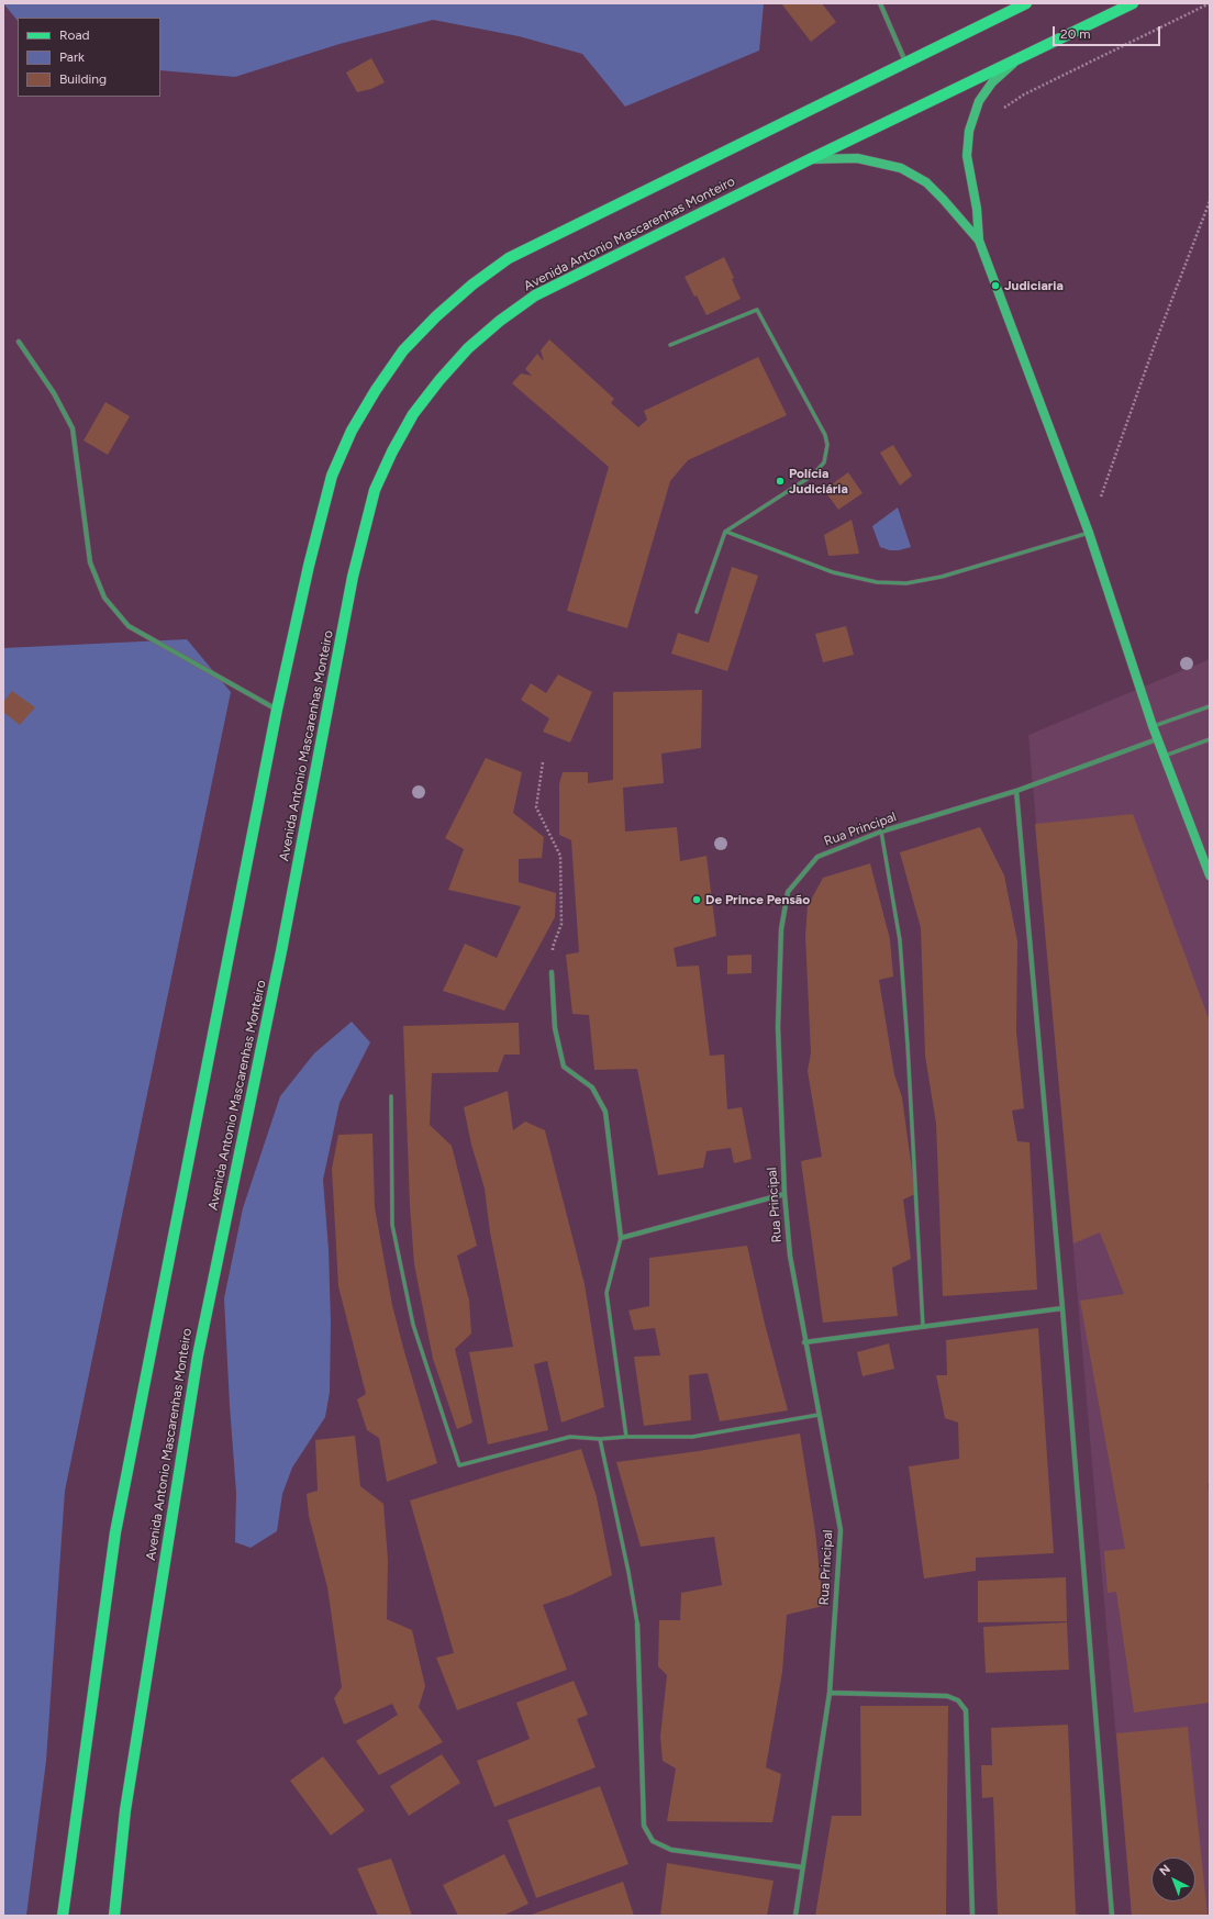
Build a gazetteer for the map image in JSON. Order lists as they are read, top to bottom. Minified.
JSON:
{"streets":{"main road":["Avenida Antonio Mascarenhas Monteiro"],"street":["Rua Principal"]},"places":["Judiciaria","Polícia Judiciária","De Prince Pensão"],"legend":["Road","Park","Building"],"scale_bar":"20 m","north":"top left"}
